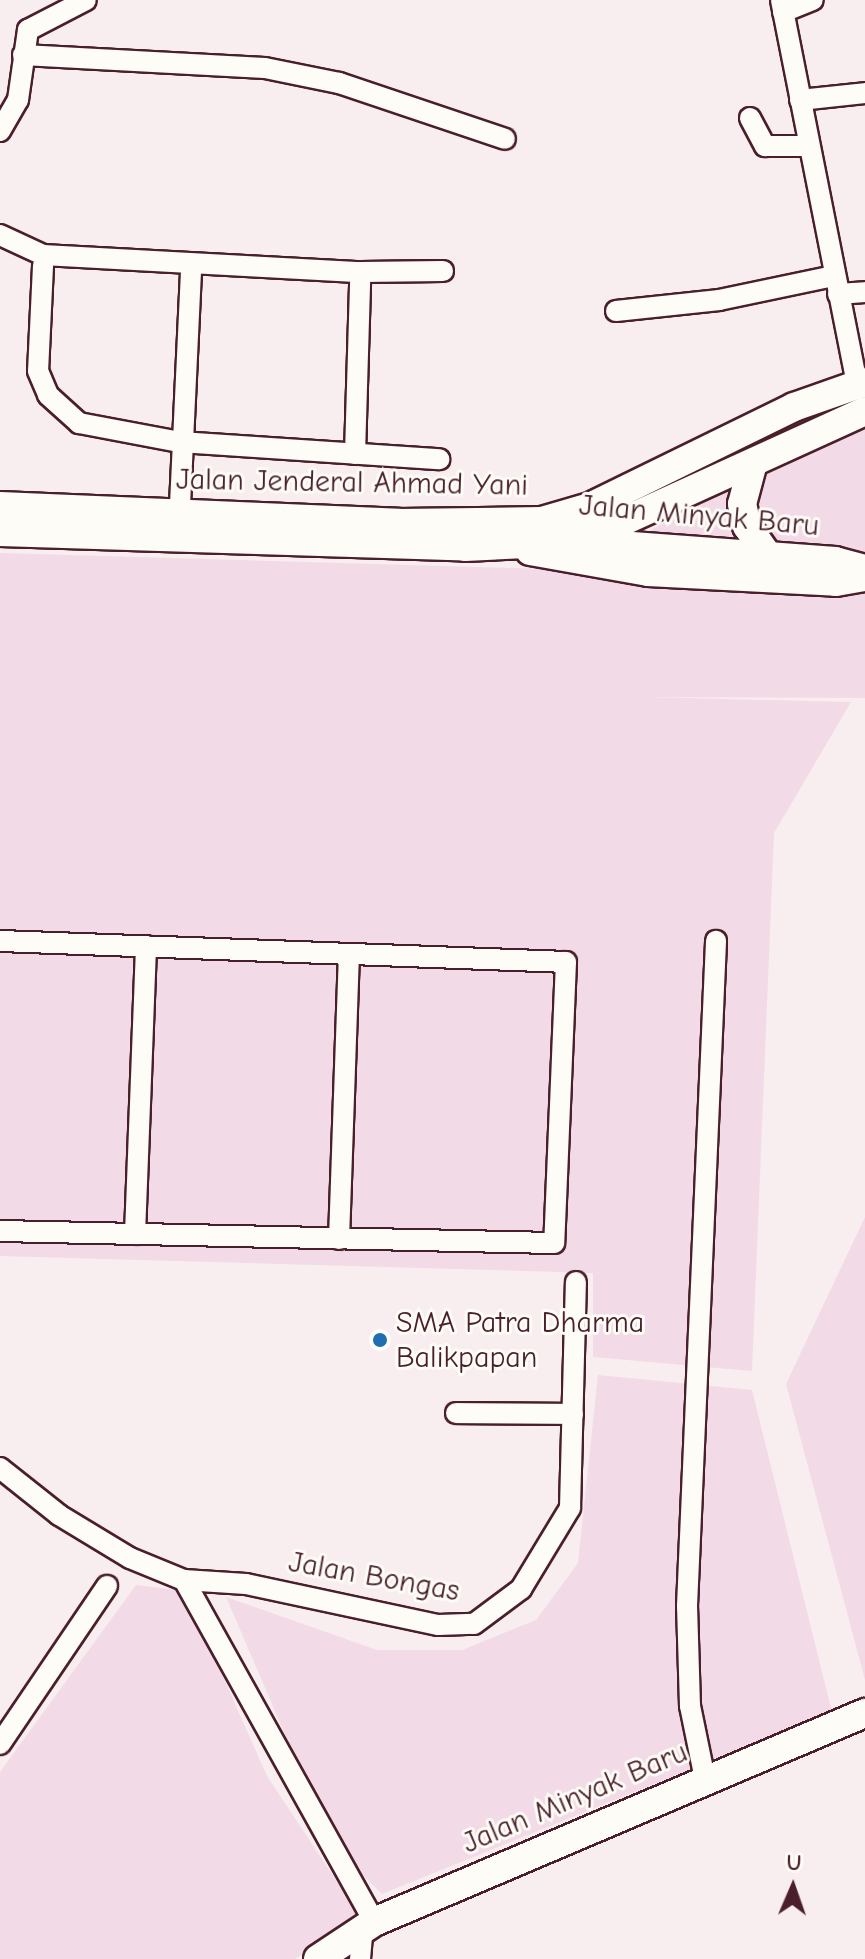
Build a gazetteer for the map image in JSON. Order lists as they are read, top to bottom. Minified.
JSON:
{"streets":{"main road":["Jalan Jenderal Ahmad Yani","Jalan Minyak Baru"],"street":["Jalan Bongas"]},"crossings":[["Jalan Jenderal Ahmad Yani","Jalan Minyak Baru"]],"places":["SMA Patra Dharma Balikpapan"],"north":"top"}
